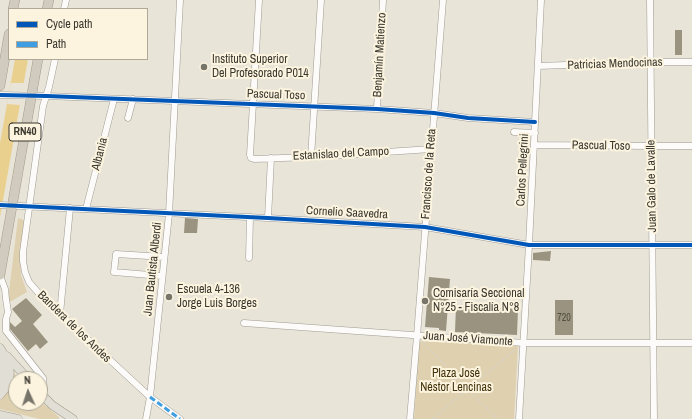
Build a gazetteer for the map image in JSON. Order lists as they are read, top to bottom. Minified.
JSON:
{"streets":{"highway":["RN40"],"street":["Benjamín Matienzo","Patricias Mendocinas","Pascual Toso","Albania","Estanislao del Campo","Carlos Pellegrini","Francisco de la Reta","Juan Galo de Lavalle","Cornelio Saavedra","Juan Bautista Alberdi","Bandera de los Andes","Juan José Viamonte"]},"crossings":[["Benjamín Matienzo","Pascual Toso"],["Patricias Mendocinas","Carlos Pellegrini"],["Patricias Mendocinas","Juan Galo de Lavalle"],["Pascual Toso","RN40"],["Pascual Toso","Albania"],["Pascual Toso","Estanislao del Campo"],["Pascual Toso","Carlos Pellegrini"],["Pascual Toso","Francisco de la Reta"],["Pascual Toso","Juan Galo de Lavalle"],["Pascual Toso","Juan Bautista Alberdi"],["Pascual Toso","Bandera de los Andes"],["RN40","Cornelio Saavedra"],["Albania","Cornelio Saavedra"],["Estanislao del Campo","Francisco de la Reta"],["Carlos Pellegrini","Cornelio Saavedra"],["Carlos Pellegrini","Juan José Viamonte"],["Francisco de la Reta","Cornelio Saavedra"],["Francisco de la Reta","Juan José Viamonte"],["Juan Galo de Lavalle","Cornelio Saavedra"],["Juan Galo de Lavalle","Juan José Viamonte"],["Cornelio Saavedra","Juan Bautista Alberdi"],["Cornelio Saavedra","Bandera de los Andes"],["Juan Bautista Alberdi","Bandera de los Andes"]],"parks":["Plaza José Néstor Lencinas"],"places":["Instituto Superior Del Profesorado P014","Escuela 4-136 Jorge Luis Borges","Comisaría Seccional N°25 - Fiscalía N°8"],"house_numbers":["720"],"legend":["Cycle path","Path"],"north":"top"}
